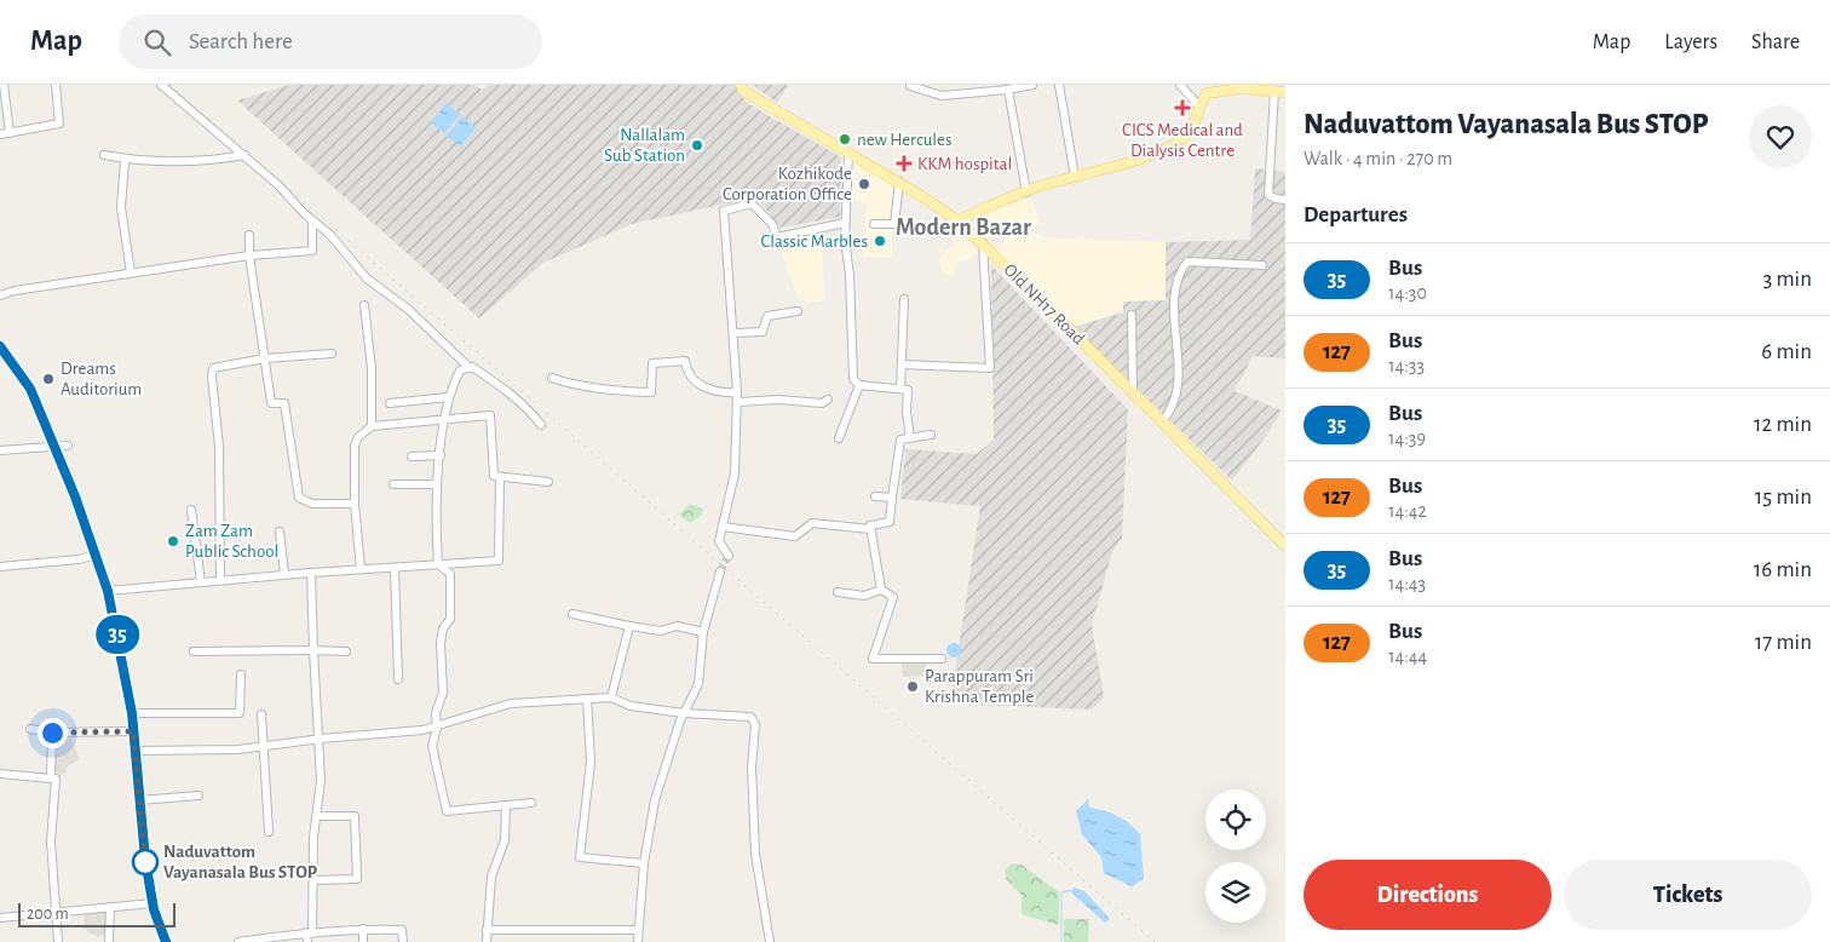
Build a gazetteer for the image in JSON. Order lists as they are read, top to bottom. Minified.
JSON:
{"streets":{"main road":["Old NH17 Road"]},"districts":["Modern Bazar"],"places":{"health":["CICS Medical and Dialysis Centre","KKM hospital"],"other":["new Hercules","Nallalam Sub Station","Kozhikode Corporation Office","Classic Marbles","Dreams Auditorium","Zam Zam Public School","Parappuram Sri Krishna Temple","Naduvattom Vayanasala Bus STOP"]},"lines":["bus line 35"],"scale_bar":"200 m","page":{"header":"Map","search":"Search here","nav":["Map","Layers","Share"],"on_map":"35","heading":[["Naduvattom Vayanasala Bus STOP","Walk · 4 min · 270 m"],"Departures"],"list":[{"mark":"35","name":"Bus","note":"14:30","value":"3 min"},{"mark":"127","name":"Bus","note":"14:33","value":"6 min"},{"mark":"35","name":"Bus","note":"14:39","value":"12 min"},{"mark":"127","name":"Bus","note":"14:42","value":"15 min"},{"mark":"35","name":"Bus","note":"14:43","value":"16 min"},{"mark":"127","name":"Bus","note":"14:44","value":"17 min"}],"buttons":["Directions","Tickets"],"scale":"200 m"}}
